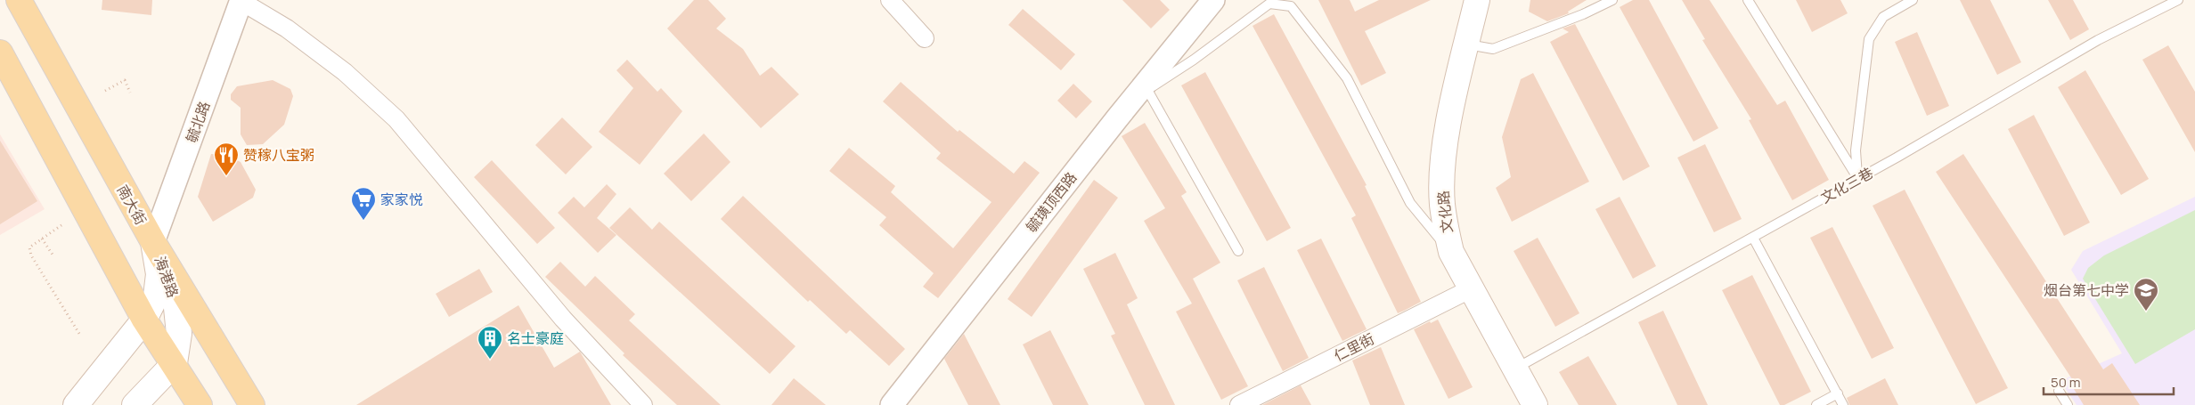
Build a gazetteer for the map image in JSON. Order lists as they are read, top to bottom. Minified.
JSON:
{"streets":{"main road":["南大街","文化路","海港路"],"street":["毓北路","毓璜顶西路","仁里街"],"lane":["文化三巷"]},"crossings":[["毓北路","南大街"],["毓北路","海港路"],["文化三巷","文化路"],["南大街","海港路"],["文化路","仁里街"]],"places":{"restaurant":["赞稼八宝粥"],"supermarket":["家家悦"],"school or university":["烟台第七中学"],"building":["名士豪庭"]},"scale_bar":"50 m"}
